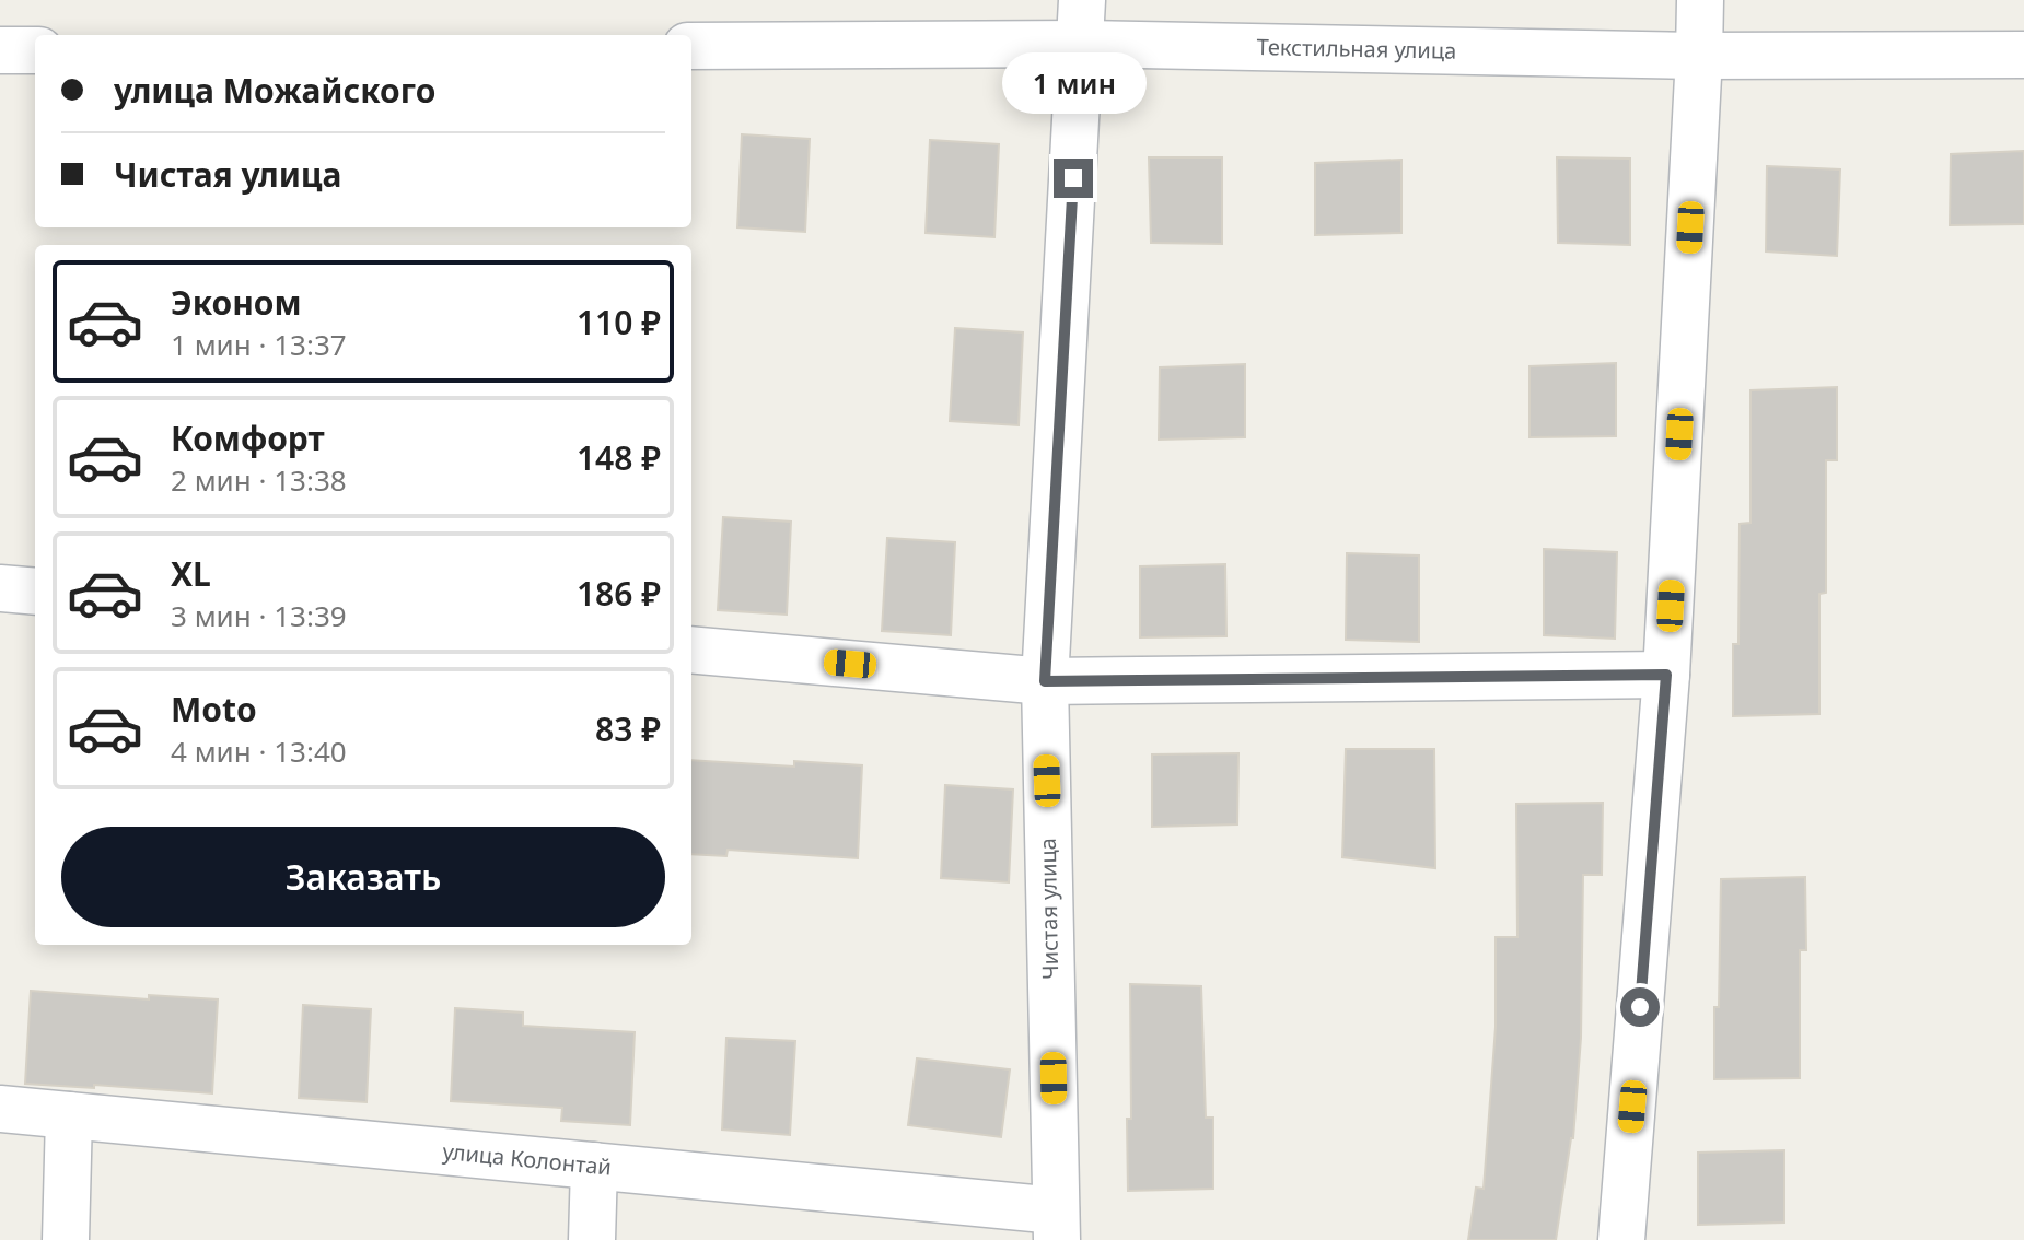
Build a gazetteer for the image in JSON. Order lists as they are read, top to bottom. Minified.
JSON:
{"streets":{"street":["Текстильная улица","Чистая улица","улица Колонтай"]},"crossings":[["Текстильная улица","Чистая улица"],["Чистая улица","улица Колонтай"]],"page":{"banner":["улица Можайского","Чистая улица"],"bubble":"1 мин","list":[{"name":"Эконом","note":"1 мин · 13:37","value":"110 ₽"},{"name":"Комфорт","note":"2 мин · 13:38","value":"148 ₽"},{"name":"XL","note":"3 мин · 13:39","value":"186 ₽"},{"name":"Moto","note":"4 мин · 13:40","value":"83 ₽"}],"buttons":"Заказать"}}
